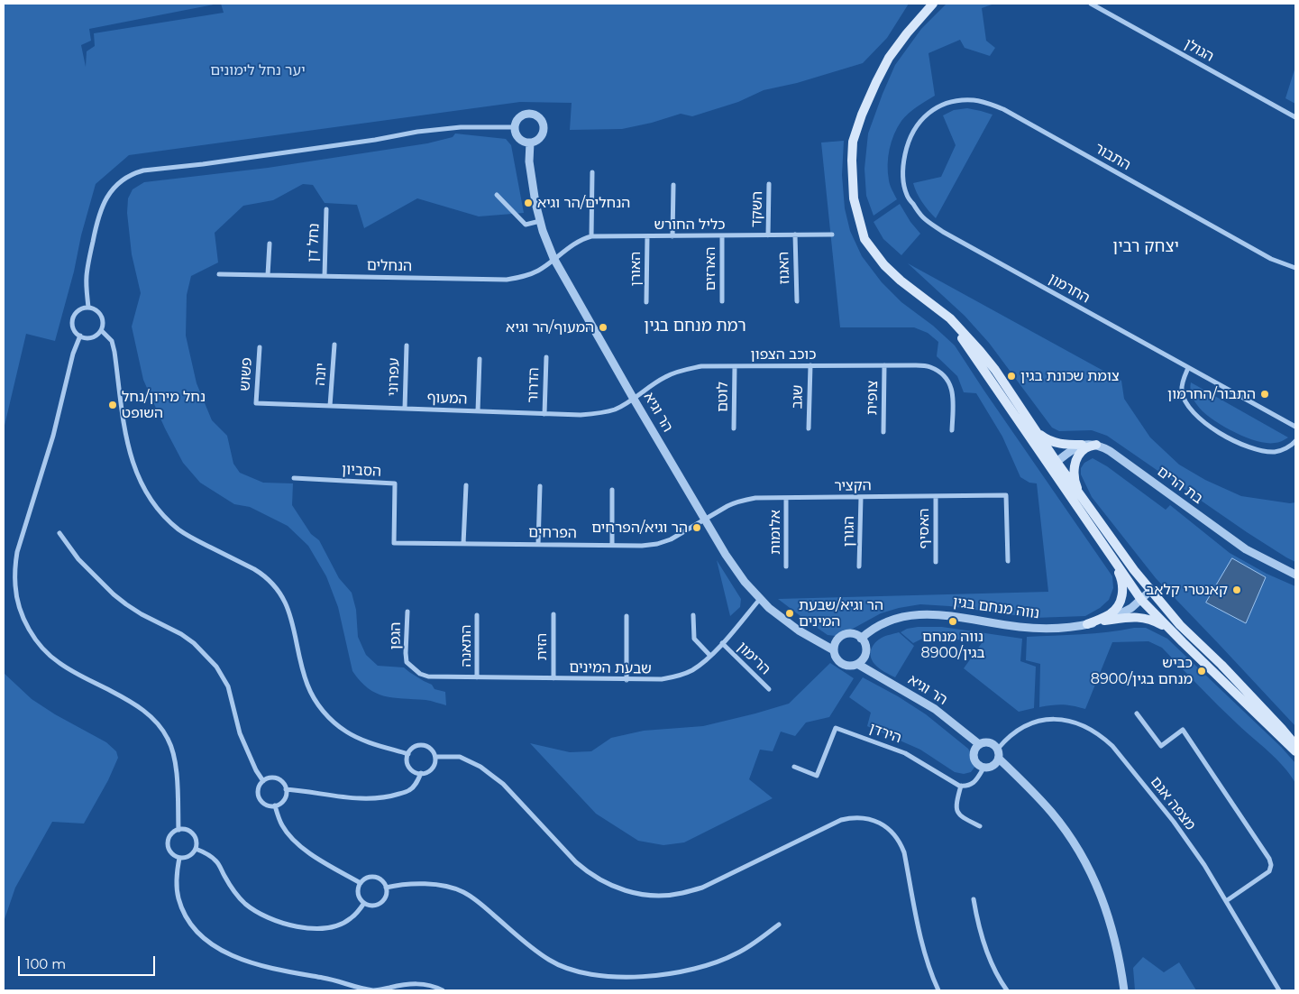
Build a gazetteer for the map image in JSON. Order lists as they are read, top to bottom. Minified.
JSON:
{"streets":{"street":["הגולן","התבור","השקד","כליל החורש","נחל דן","הנחלים","האגוז","האורן","הארזים","החרמון","כוכב הצפון","פשוש","יונה","עפרוני","הדרור","לוטם","שגב","צופית","המעוף","הר וגיא","הסביון","בת הרים","הקציר","האסיף","הגורן","אלומות","הפרחים","נווה מנחם בגין","הגפן","התאנה","הזית","הרימון","שבעת המינים","הירדן","מצפה אגם"]},"crossings":[["התבור","החרמון"],["השקד","כליל החורש"],["כליל החורש","הנחלים"],["כליל החורש","האגוז"],["כליל החורש","האורן"],["כליל החורש","הארזים"],["כליל החורש","הר וגיא"],["נחל דן","הנחלים"],["הנחלים","הר וגיא"],["כוכב הצפון","לוטם"],["כוכב הצפון","שגב"],["כוכב הצפון","צופית"],["כוכב הצפון","המעוף"],["כוכב הצפון","הר וגיא"],["פשוש","המעוף"],["יונה","המעוף"],["עפרוני","המעוף"],["הדרור","המעוף"],["המעוף","הר וגיא"],["הר וגיא","הקציר"],["הר וגיא","הפרחים"],["הר וגיא","נווה מנחם בגין"],["הר וגיא","שבעת המינים"],["הר וגיא","מצפה אגם"],["הסביון","הפרחים"],["הקציר","האסיף"],["הקציר","הגורן"],["הקציר","אלומות"],["הקציר","הפרחים"],["הגפן","שבעת המינים"],["התאנה","שבעת המינים"],["הזית","שבעת המינים"],["הרימון","שבעת המינים"]],"districts":["יצחק רבין","רמת מנחם בגין"],"parks":["יער נחל לימונים"],"places":["הנחלים/הר וגיא","המעוף/הר וגיא","צומת שכונת בגין","התבור/החרמון","נחל מירון/נחל השופט","הר וגיא/הפרחים","קאנטרי קלאב","הר וגיא/שבעת המינים","נווה מנחם בגין/8900","כביש 8900/מנחם בגין"],"scale_bar":"100 m"}
